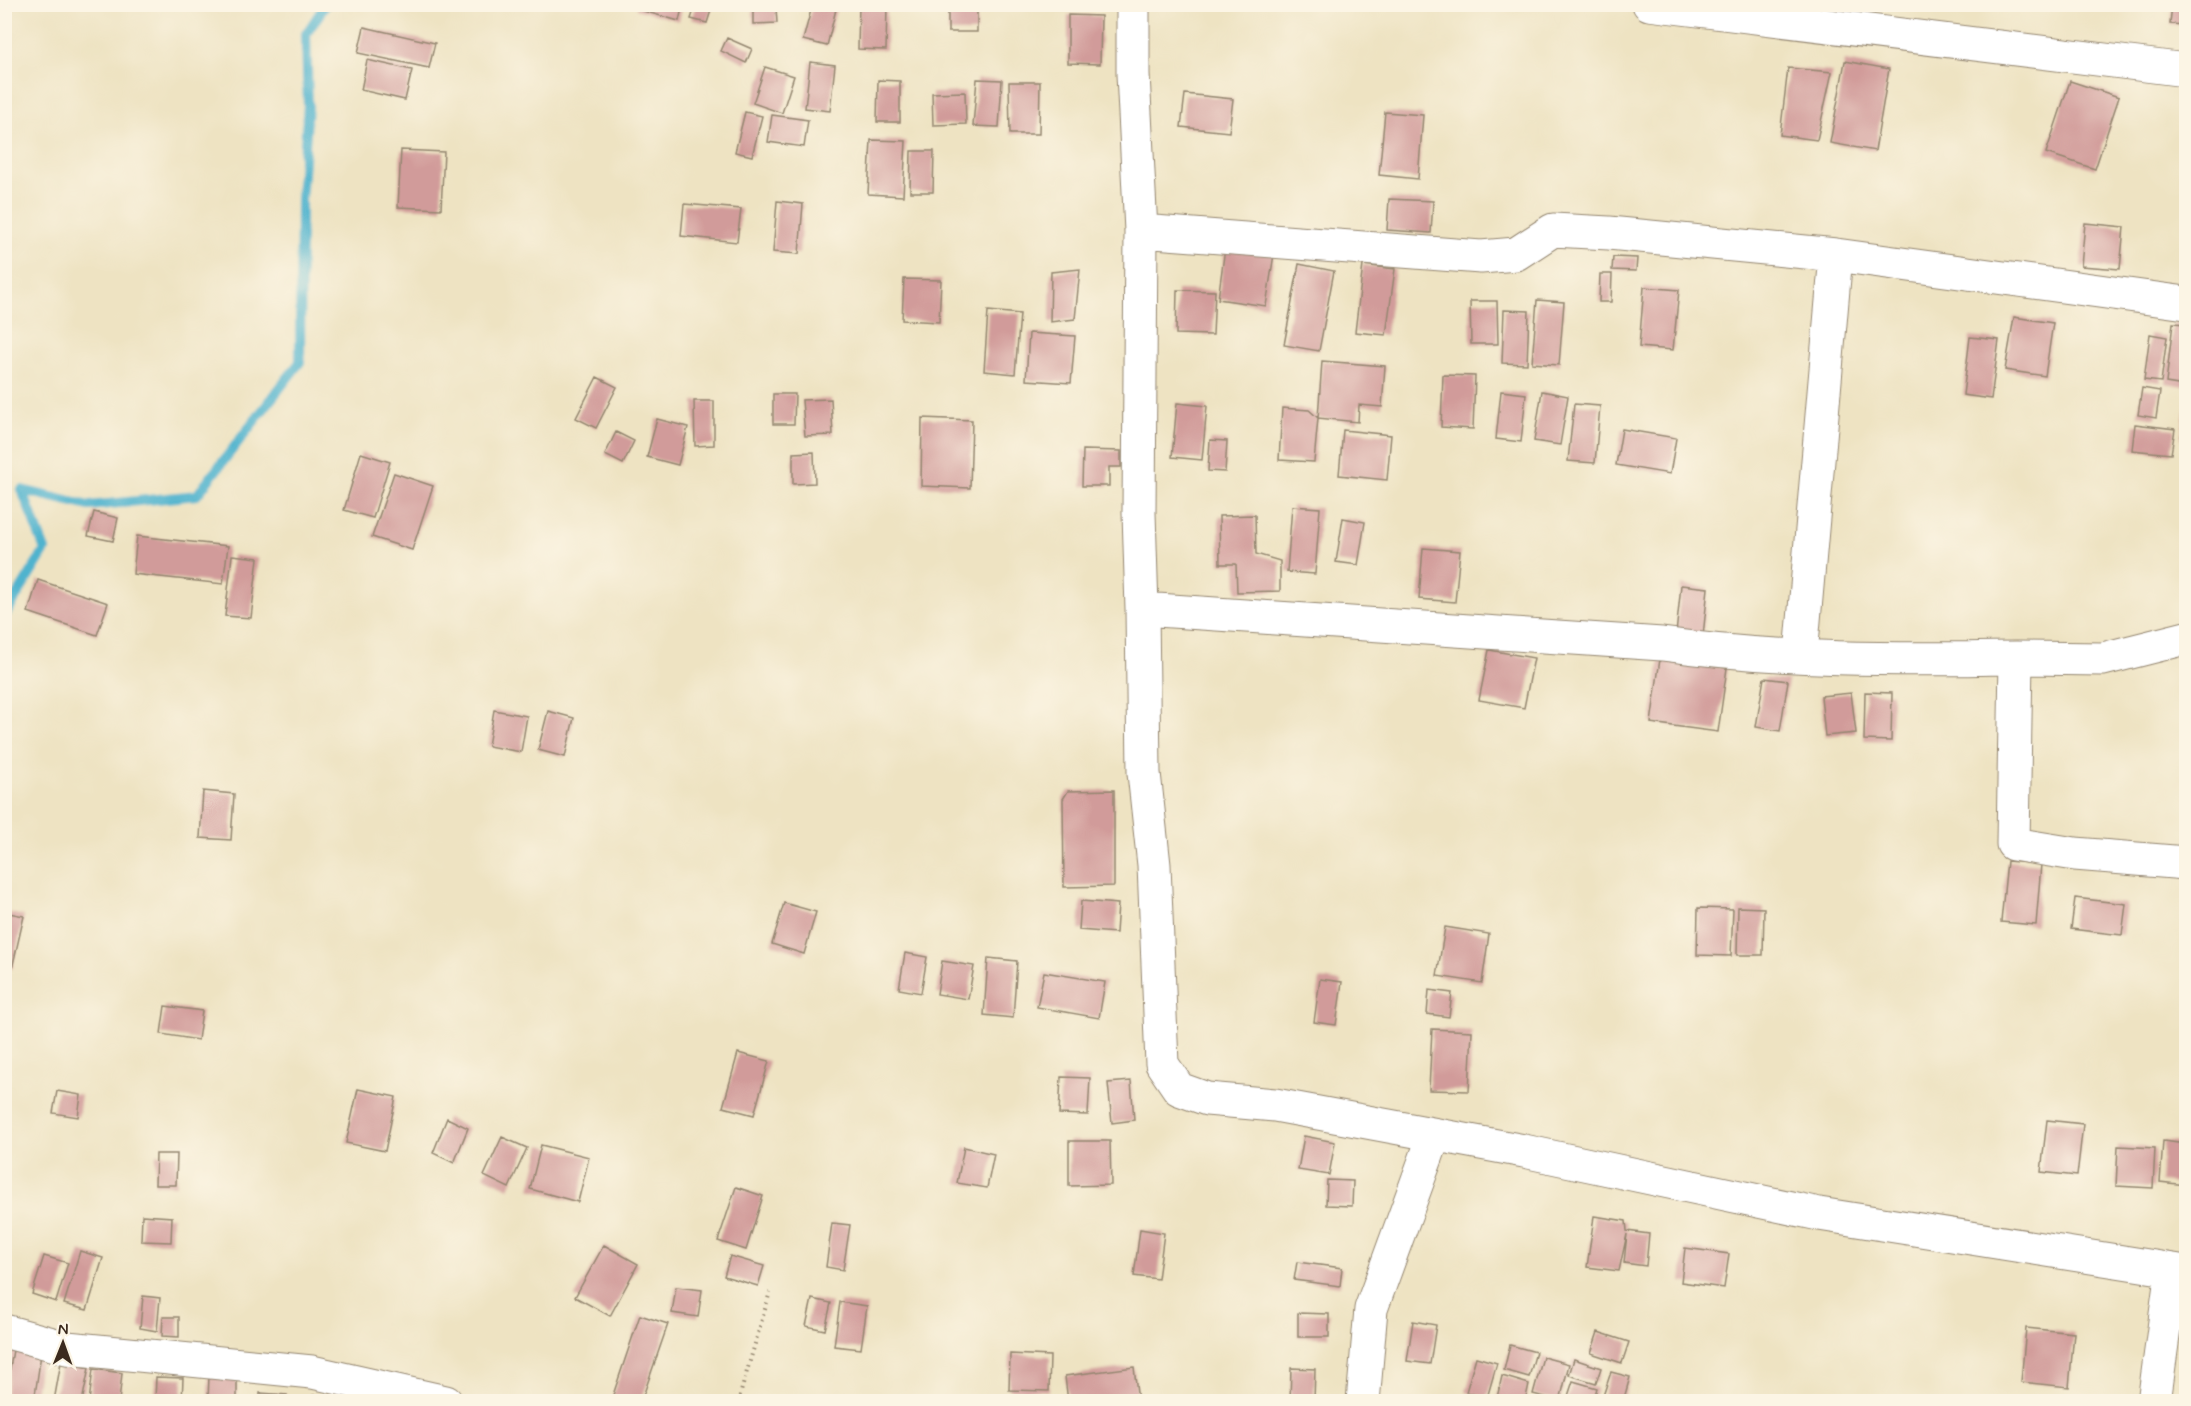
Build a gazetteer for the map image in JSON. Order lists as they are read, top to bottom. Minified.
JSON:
{"north":"top"}
